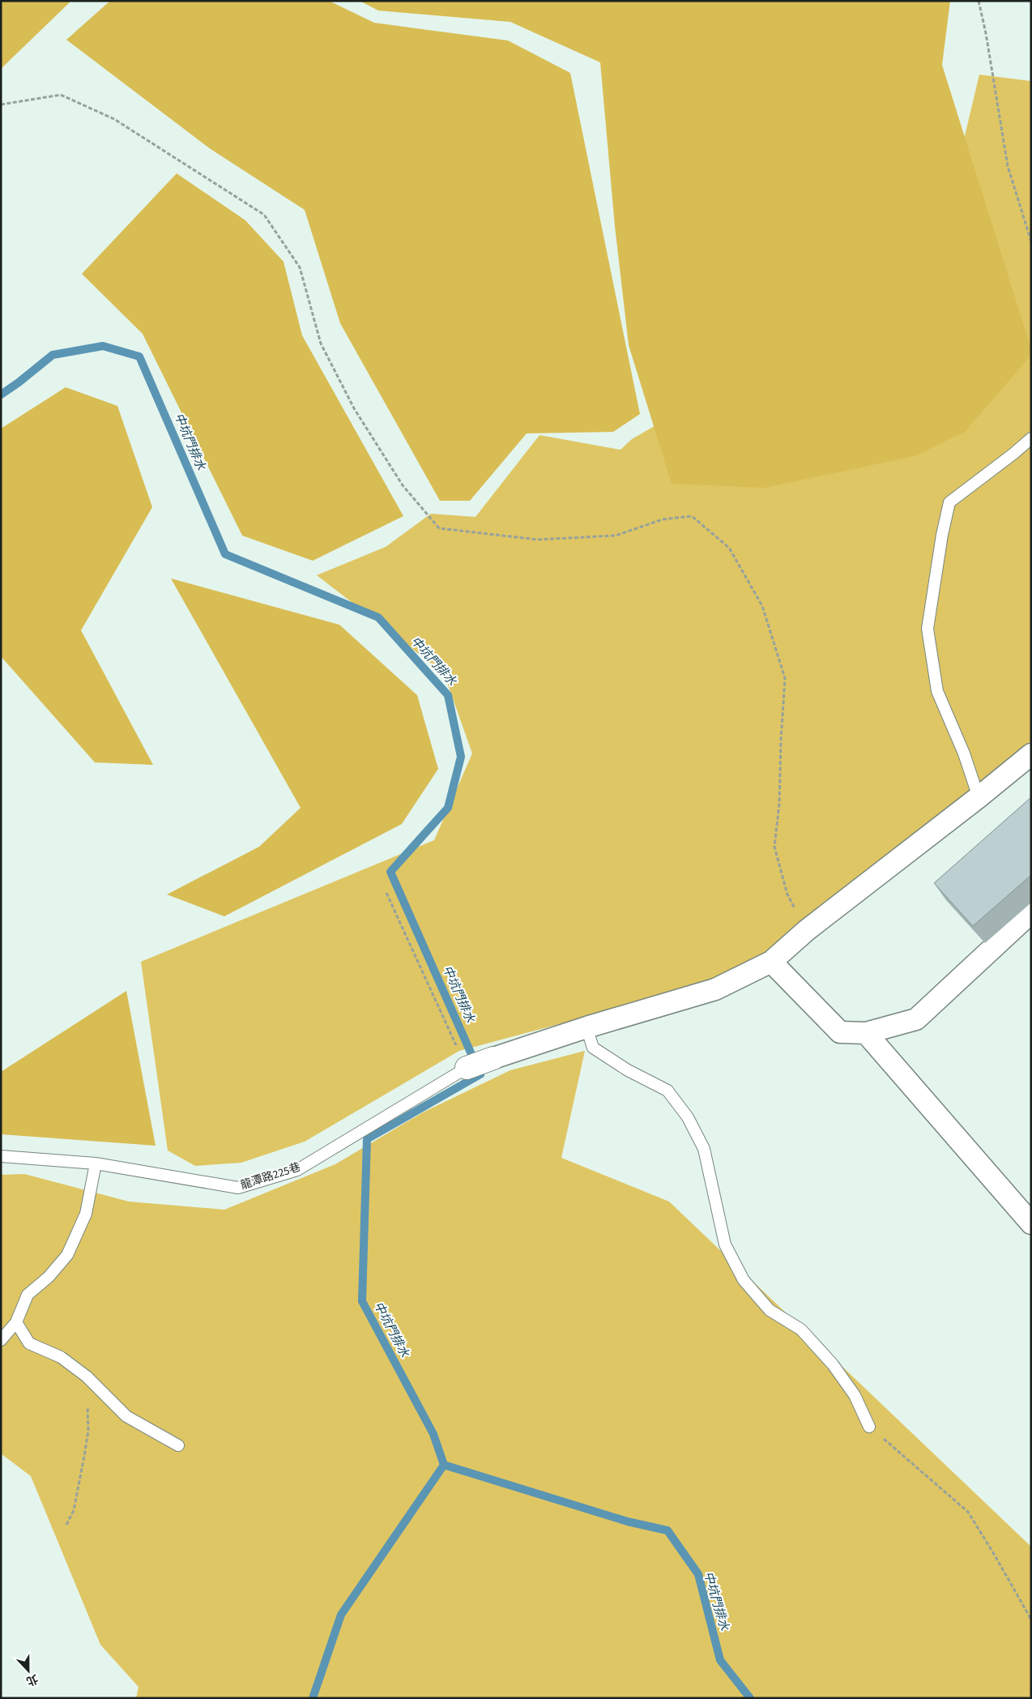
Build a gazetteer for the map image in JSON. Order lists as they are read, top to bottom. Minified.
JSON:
{"streets":{"lane":["龍潭路225巷"]},"water":["中坑門排水"],"north":"bottom"}
